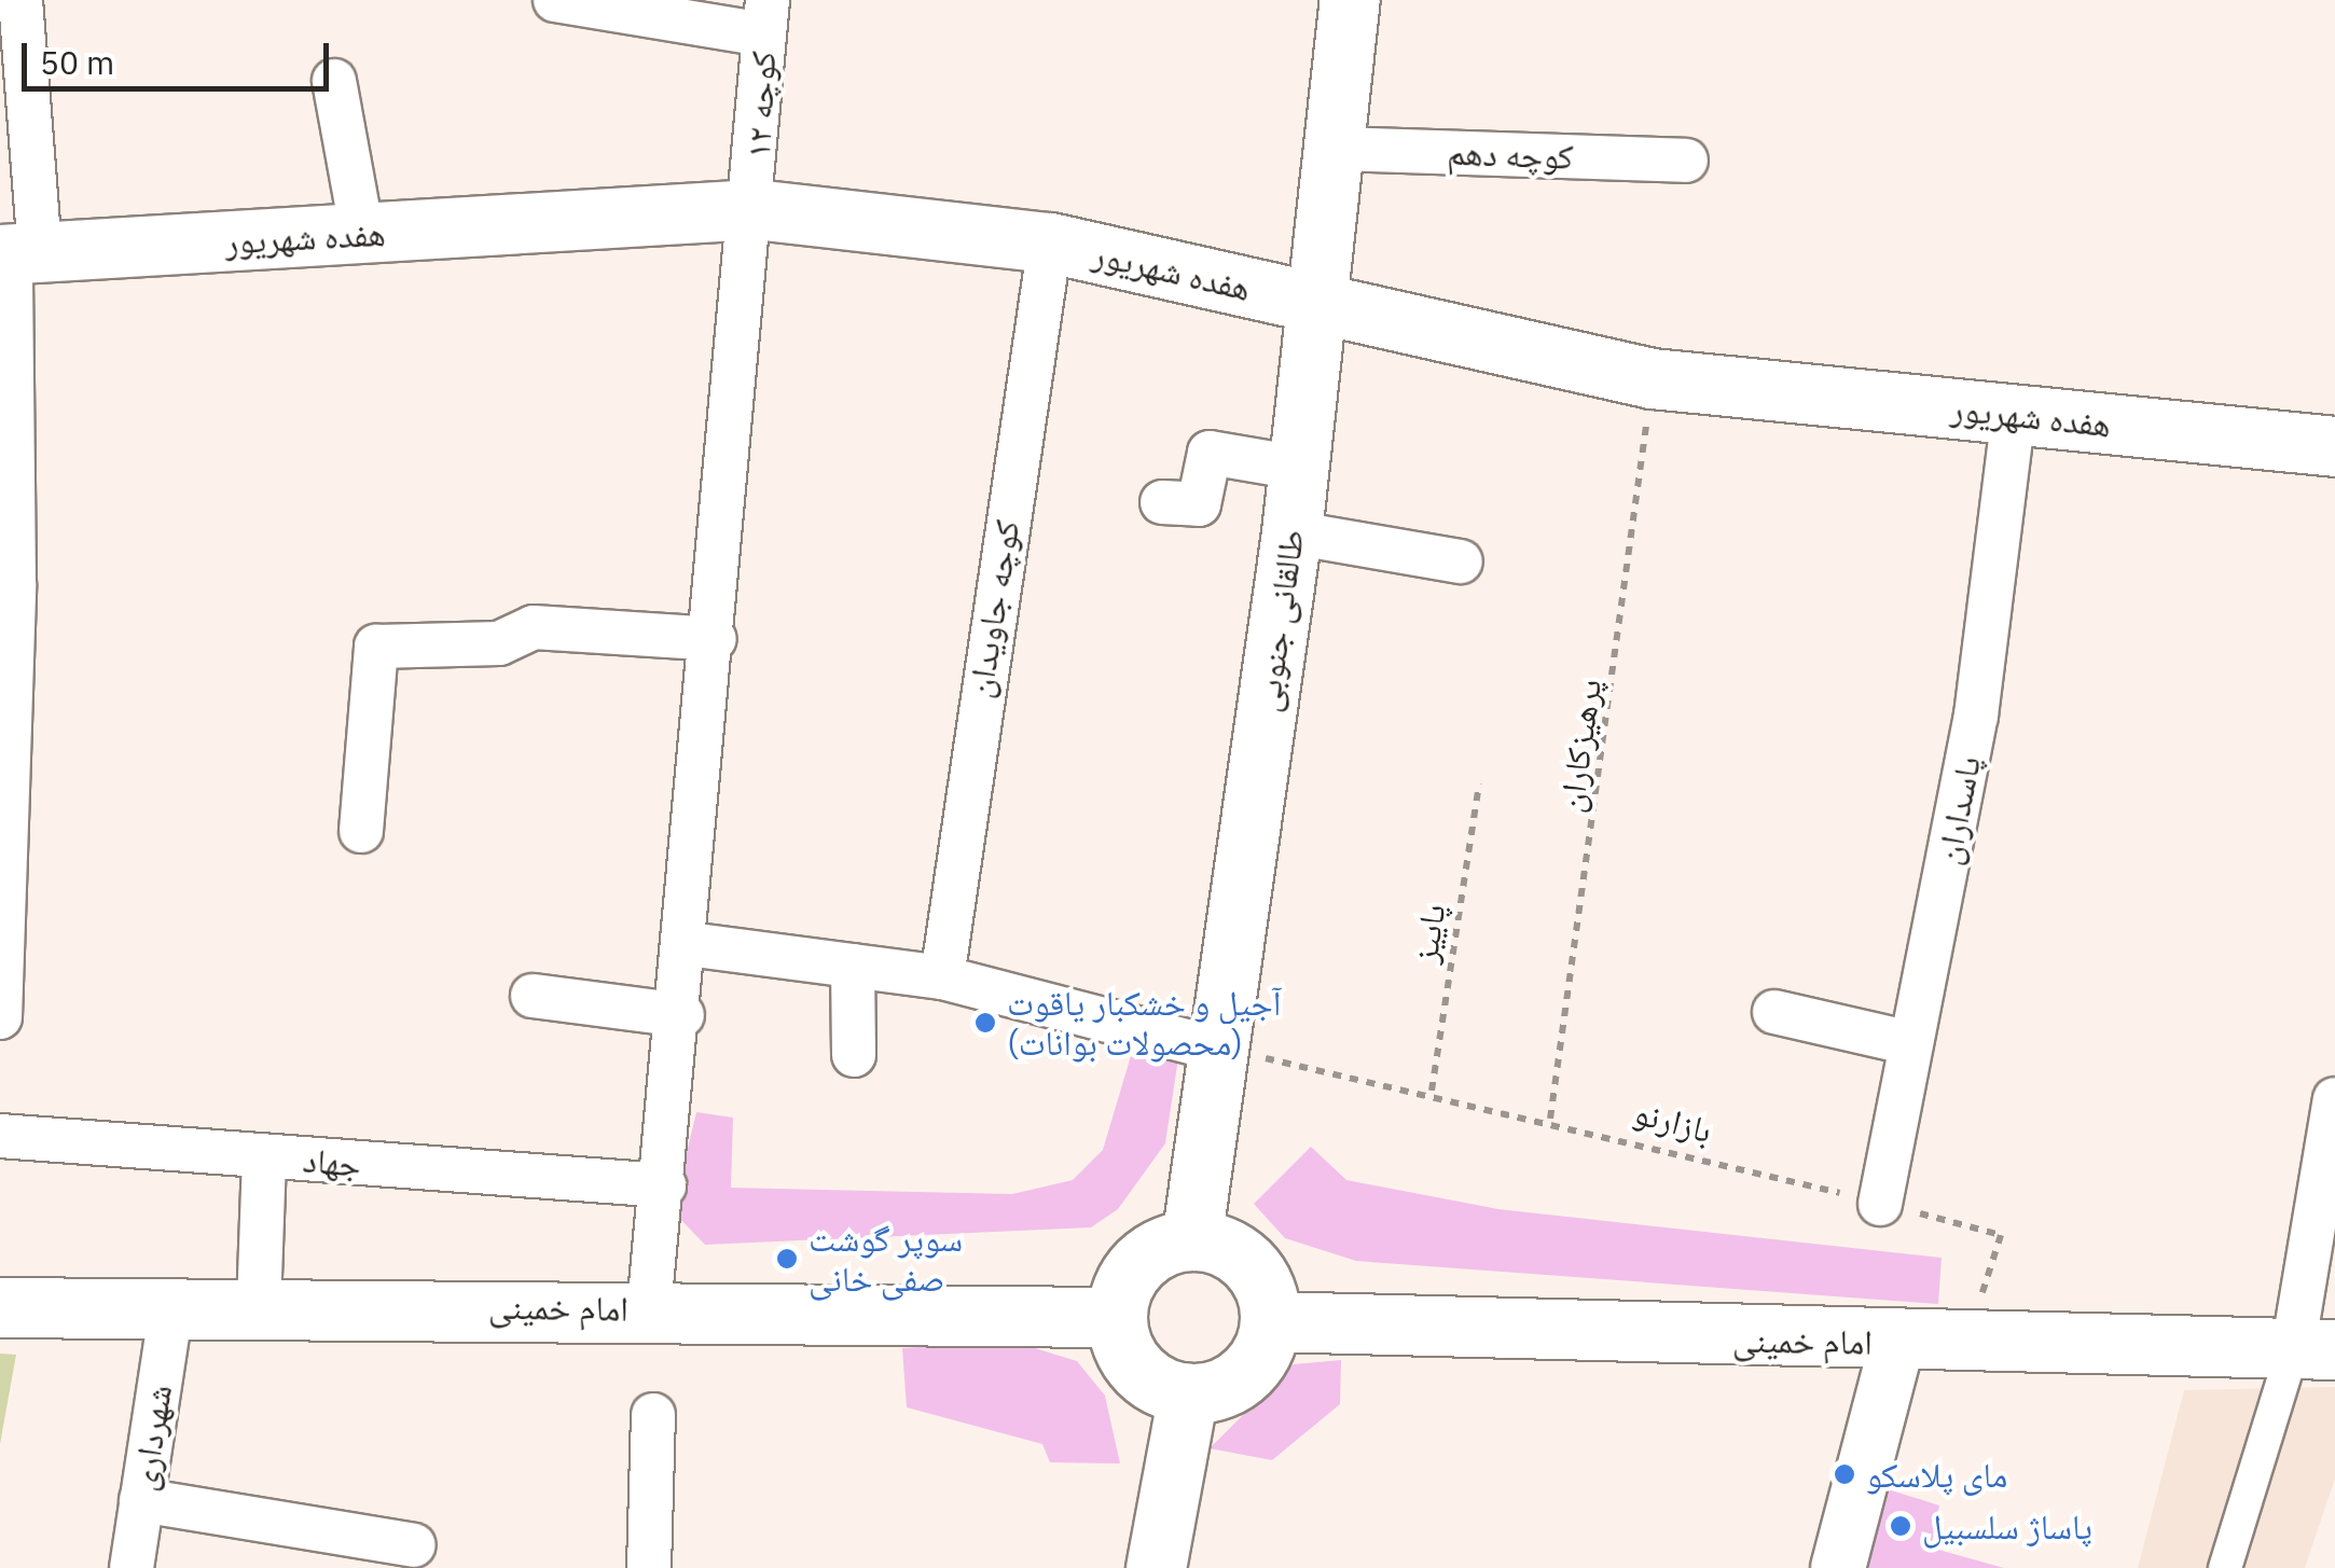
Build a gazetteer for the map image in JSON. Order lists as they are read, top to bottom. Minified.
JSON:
{"streets":{"main road":["هفده شهریور","طالقانی جنوبی","امام خمینی"],"street":["کوچه ۱۲","کوچه دهم","کوچه جاویدان","پاسداران","جهاد","شهرداری"],"path":["پرهیزکاران","پاییز","بازارنو"]},"crossings":[["کوچه ۱۲","هفده شهریور"],["کوچه ۱۲","جهاد"],["کوچه ۱۲","امام خمینی"],["کوچه دهم","طالقانی جنوبی"],["هفده شهریور","کوچه جاویدان"],["هفده شهریور","طالقانی جنوبی"],["هفده شهریور","پرهیزکاران"],["هفده شهریور","پاسداران"],["طالقانی جنوبی","بازارنو"],["طالقانی جنوبی","امام خمینی"],["پرهیزکاران","بازارنو"],["پاسداران","بازارنو"],["پاییز","بازارنو"],["بازارنو","امام خمینی"],["امام خمینی","شهرداری"]],"places":["آجیل و خشکبار یاقوت (محصولات بوانات)","سوپر گوشت صفی خانی","مای پلاسکو","پاساژ سلسبیل"],"scale_bar":"50 m"}
